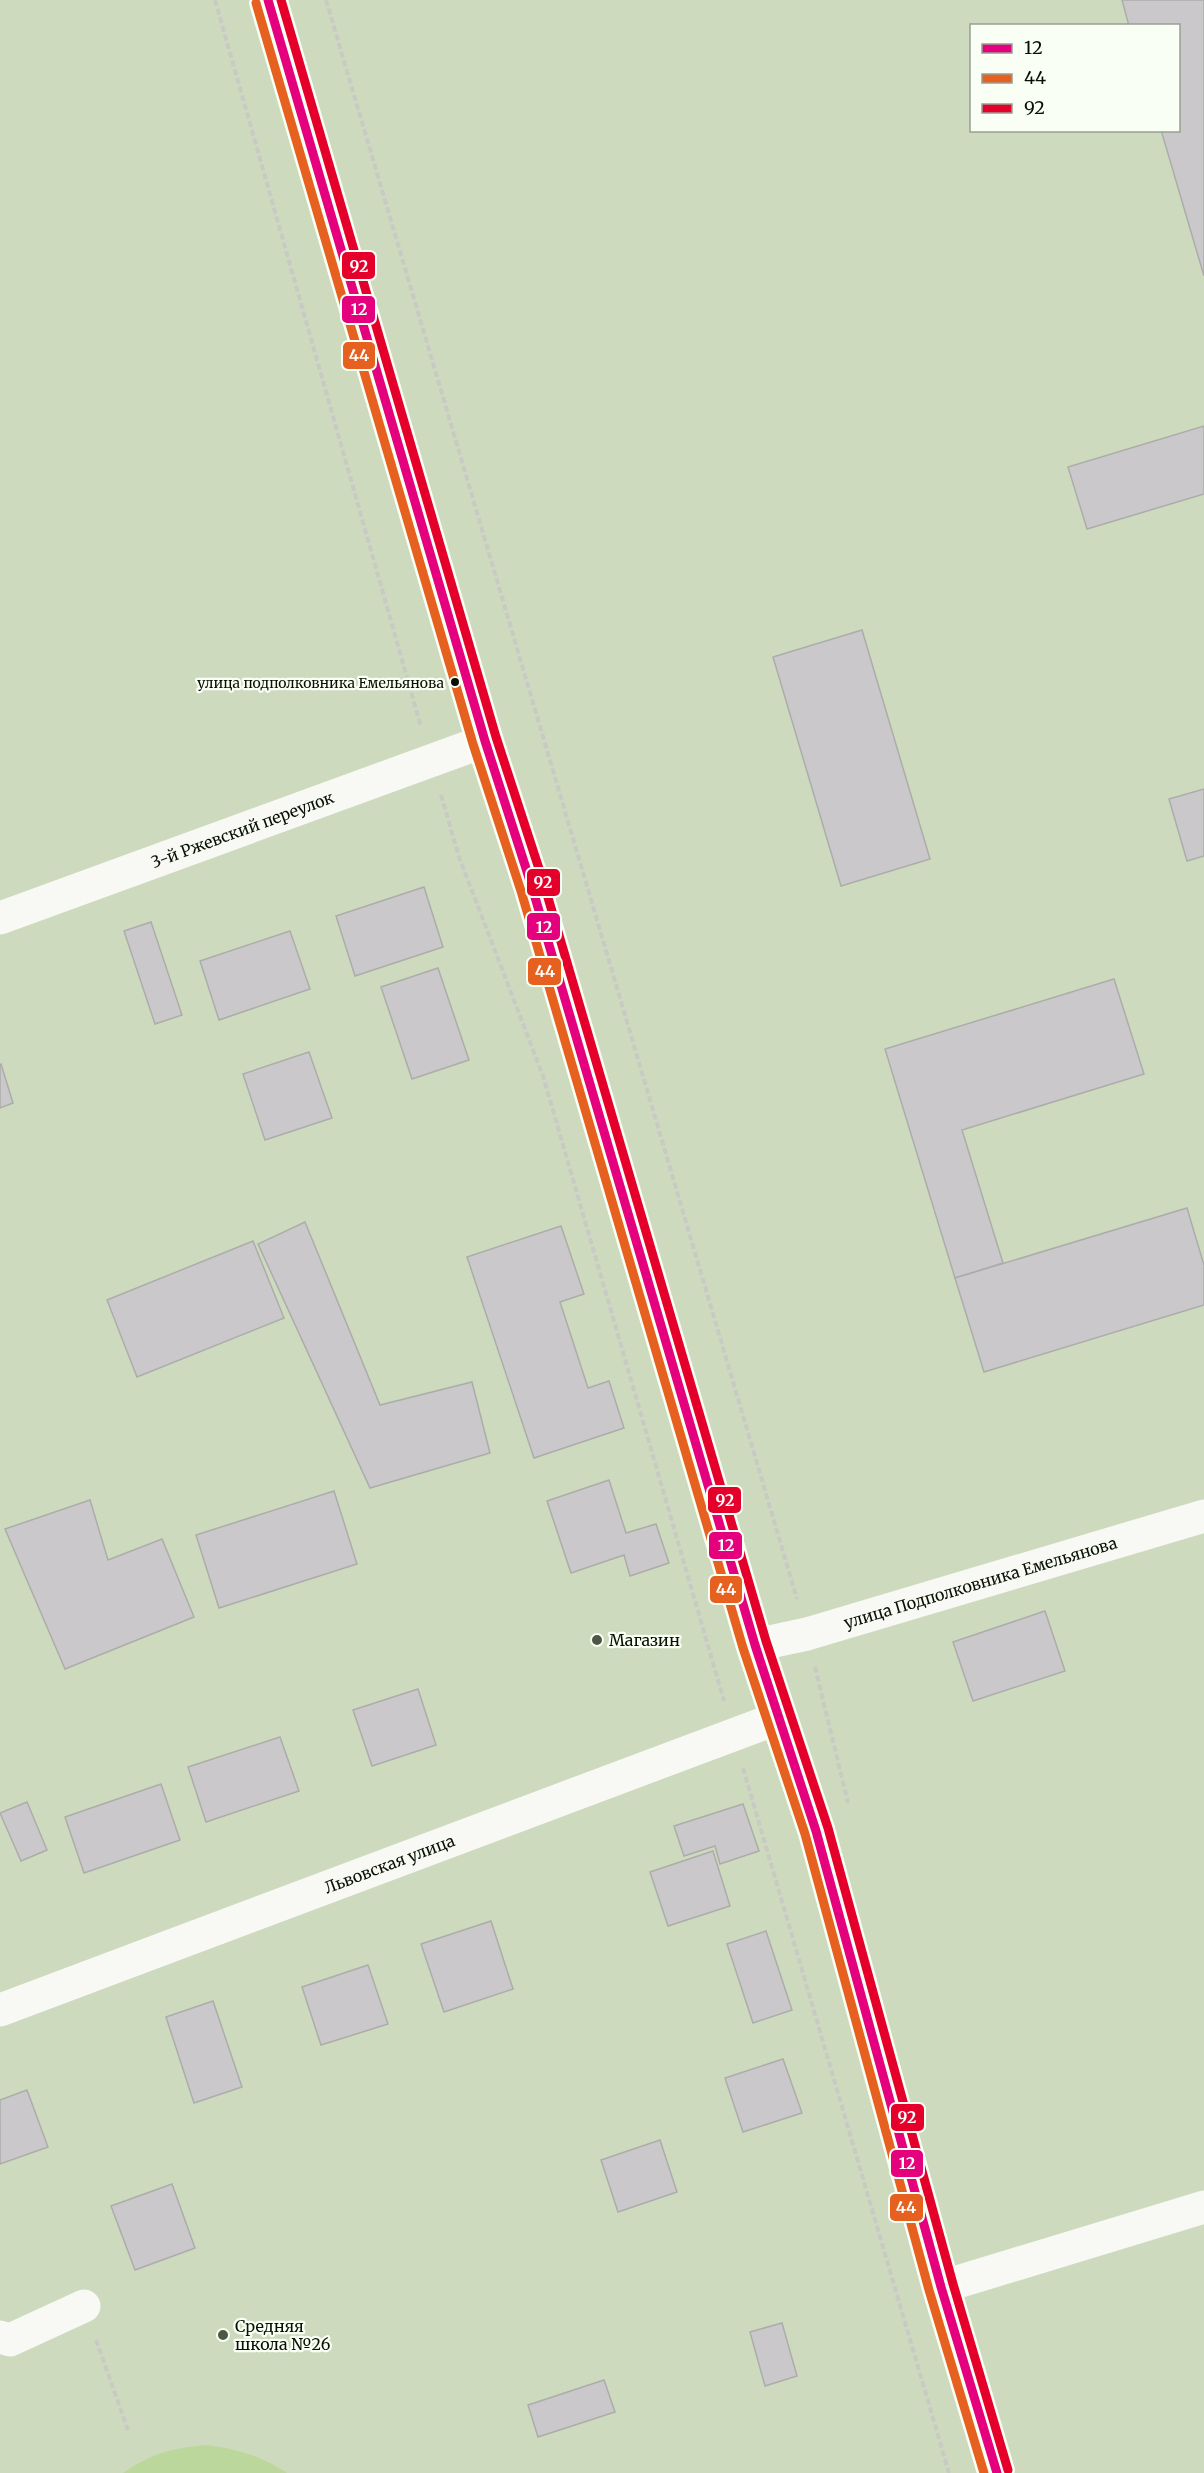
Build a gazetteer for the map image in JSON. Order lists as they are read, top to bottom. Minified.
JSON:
{"streets":{"street":["3-й Ржевский переулок","улица Подполковника Емельянова","Львовская улица"]},"places":["улица подполковника Емельянова","Магазин","Средняя школа №26"],"lines":["transit line 12","transit line 92","transit line 44"],"legend":["12","44","92"]}
